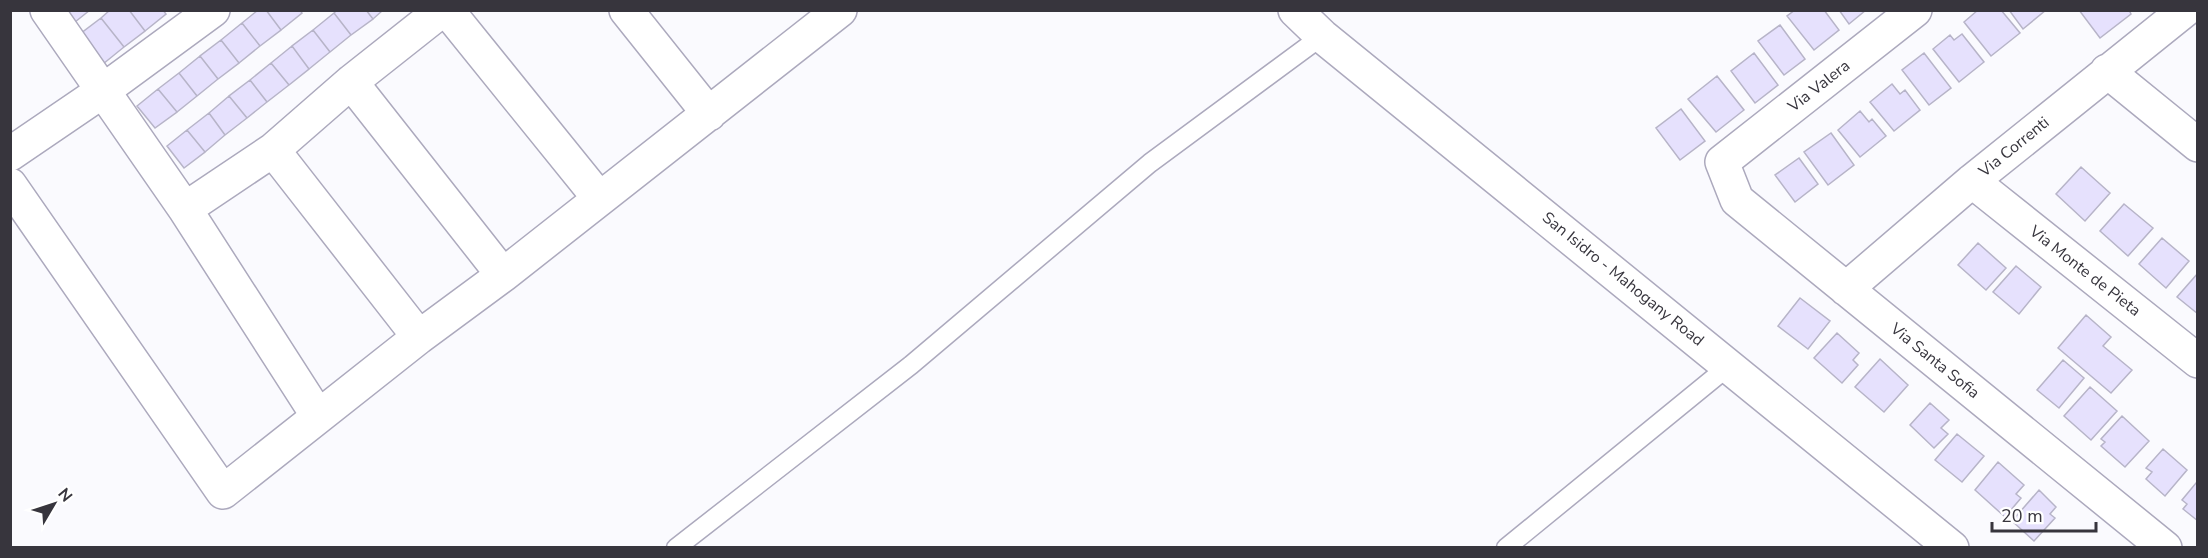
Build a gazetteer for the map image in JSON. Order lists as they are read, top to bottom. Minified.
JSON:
{"streets":{"street":["Via Valera","Via Correnti","Via Monte de Pieta","San Isidro - Mahogany Road","Via Santa Sofia"]},"crossings":[["Via Valera","Via Santa Sofia"],["Via Correnti","Via Monte de Pieta"],["Via Correnti","Via Santa Sofia"]],"scale_bar":"20 m","north":"top right"}
